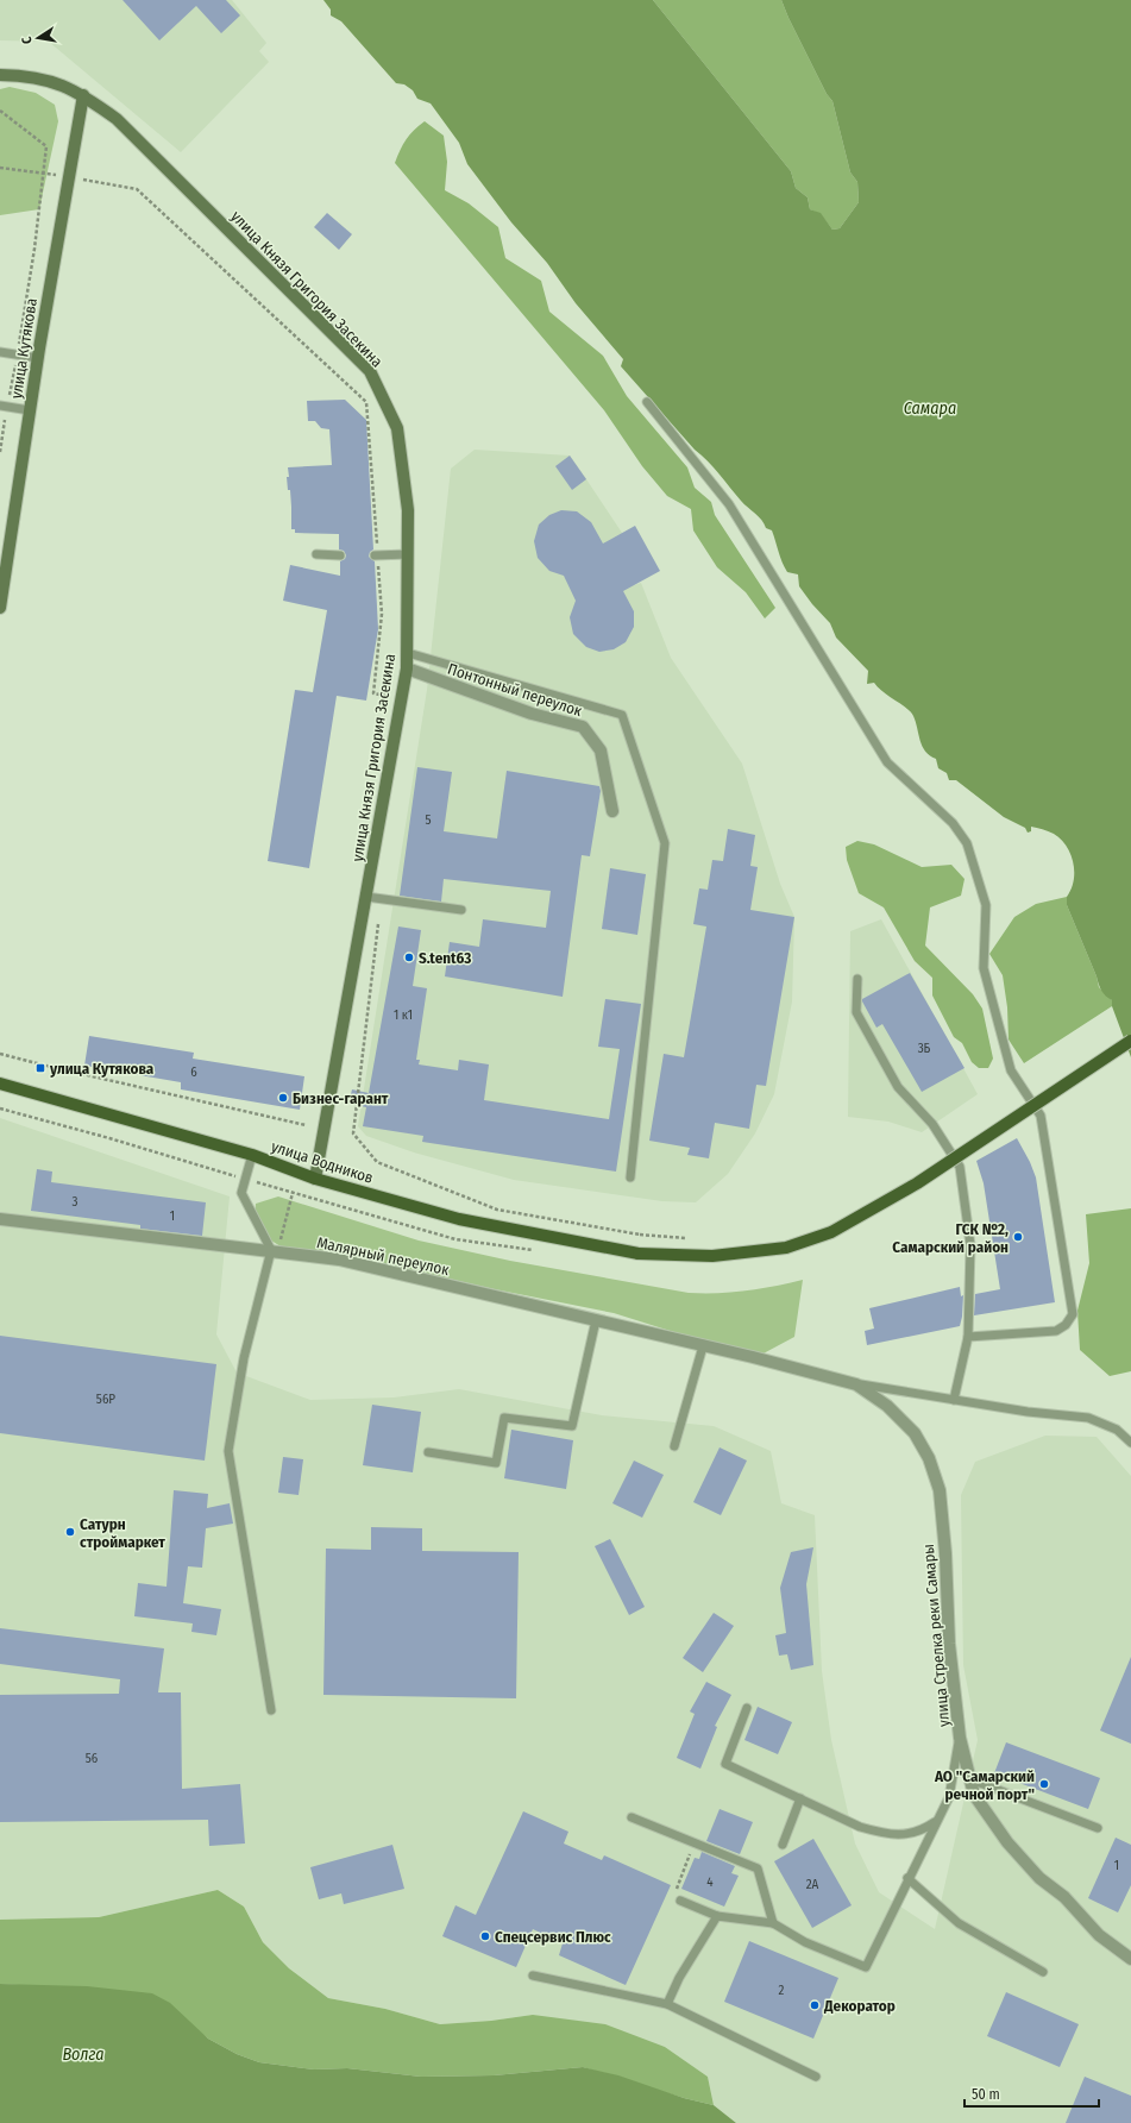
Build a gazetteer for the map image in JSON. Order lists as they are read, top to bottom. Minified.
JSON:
{"streets":{"main road":["улица Князя Григория Засекина","улица Кутякова","улица Водников"],"street":["Понтонный переулок","Малярный переулок","улица Стрелка реки Самары"]},"crossings":[["улица Князя Григория Засекина","улица Кутякова"],["улица Князя Григория Засекина","Понтонный переулок"],["улица Князя Григория Засекина","улица Водников"],["Малярный переулок","улица Стрелка реки Самары"]],"water":["Самара","Волга"],"places":{"other":["S.tent63","Бизнес-гарант","ГСК №2, Самарский район","Сатурн строймаркет","АО \"Самарский речной порт\"","Спецсервис Плюс","Декоратор"],"transit":["улица Кутякова"]},"house_numbers":["5","1 к1","3Б","6","3","1","56Р","56","1","4","2А","2"],"scale_bar":"50 m","north":"left"}
